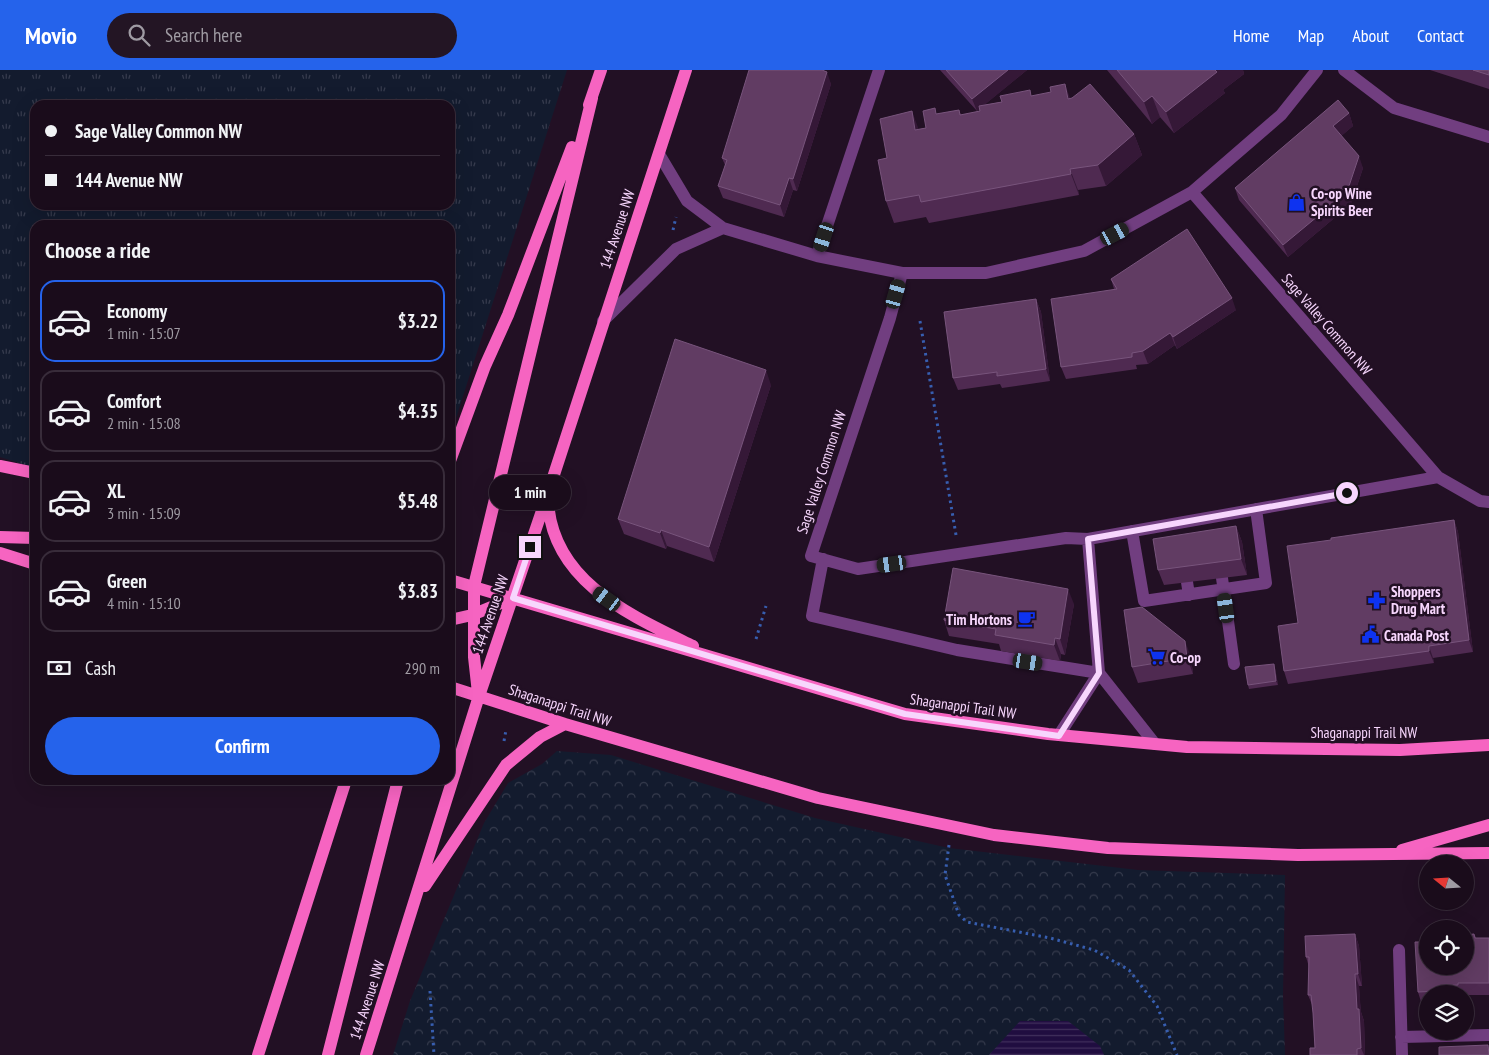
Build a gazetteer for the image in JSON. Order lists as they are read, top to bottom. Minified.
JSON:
{"streets":{"main road":["144 Avenue NW","Shaganappi Trail NW"],"street":["Sage Valley Common NW"]},"crossings":[["144 Avenue NW","Shaganappi Trail NW"]],"places":{"shop":["Co-op Wine Spirits Beer"],"pharmacy":["Shoppers Drug Mart"],"cafe":["Tim Hortons"],"public building":["Canada Post"],"supermarket":["Co-op"]},"north":"left","page":{"header":"Movio","search":"Search here","nav":["Home","Map","About","Contact"],"banner":["Sage Valley Common NW","144 Avenue NW"],"heading":"Choose a ride","list":[{"name":"Economy","note":"1 min · 15:07","value":"$3.22"},{"name":"Comfort","note":"2 min · 15:08","value":"$4.35"},{"name":"XL","note":"3 min · 15:09","value":"$5.48"},{"name":"Green","note":"4 min · 15:10","value":"$3.83"}],"bubble":"1 min","pay":["Cash","290 m"],"buttons":"Confirm"}}
